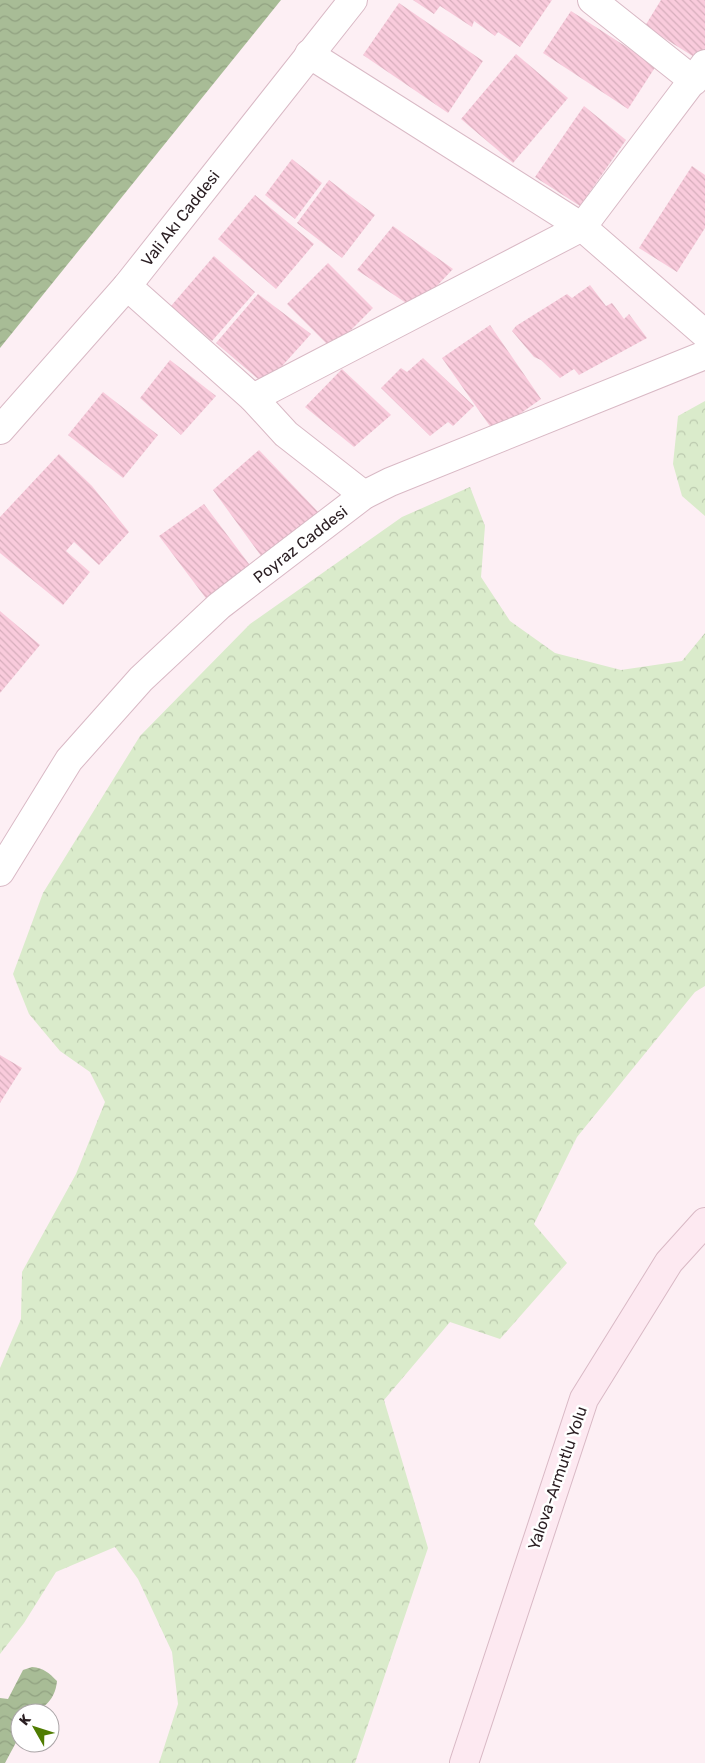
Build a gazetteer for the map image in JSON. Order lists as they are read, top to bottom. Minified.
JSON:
{"streets":{"main road":["Yalova-Armutlu Yolu"],"street":["Vali Akı Caddesi","Poyraz Caddesi"]},"north":"top left"}
